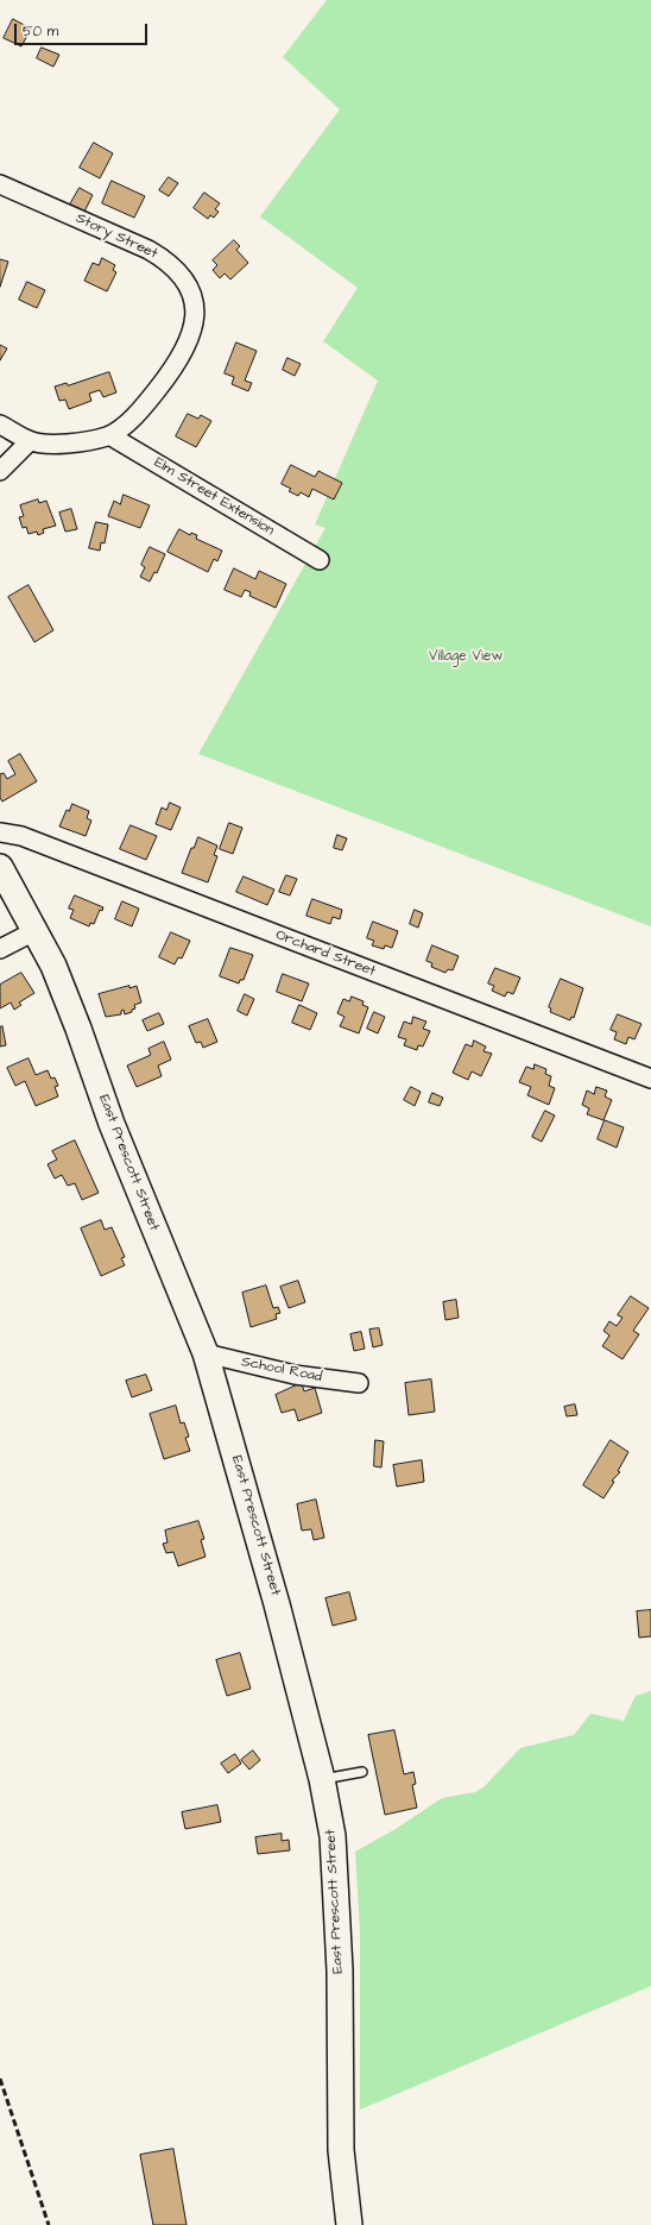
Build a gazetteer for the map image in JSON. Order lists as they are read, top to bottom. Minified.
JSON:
{"streets":{"main road":["East Prescott Street"],"street":["Story Street","Elm Street Extension","Orchard Street","School Road"]},"crossings":[["Story Street","Elm Street Extension"],["East Prescott Street","School Road"]],"parks":["Village View"],"scale_bar":"50 m"}
